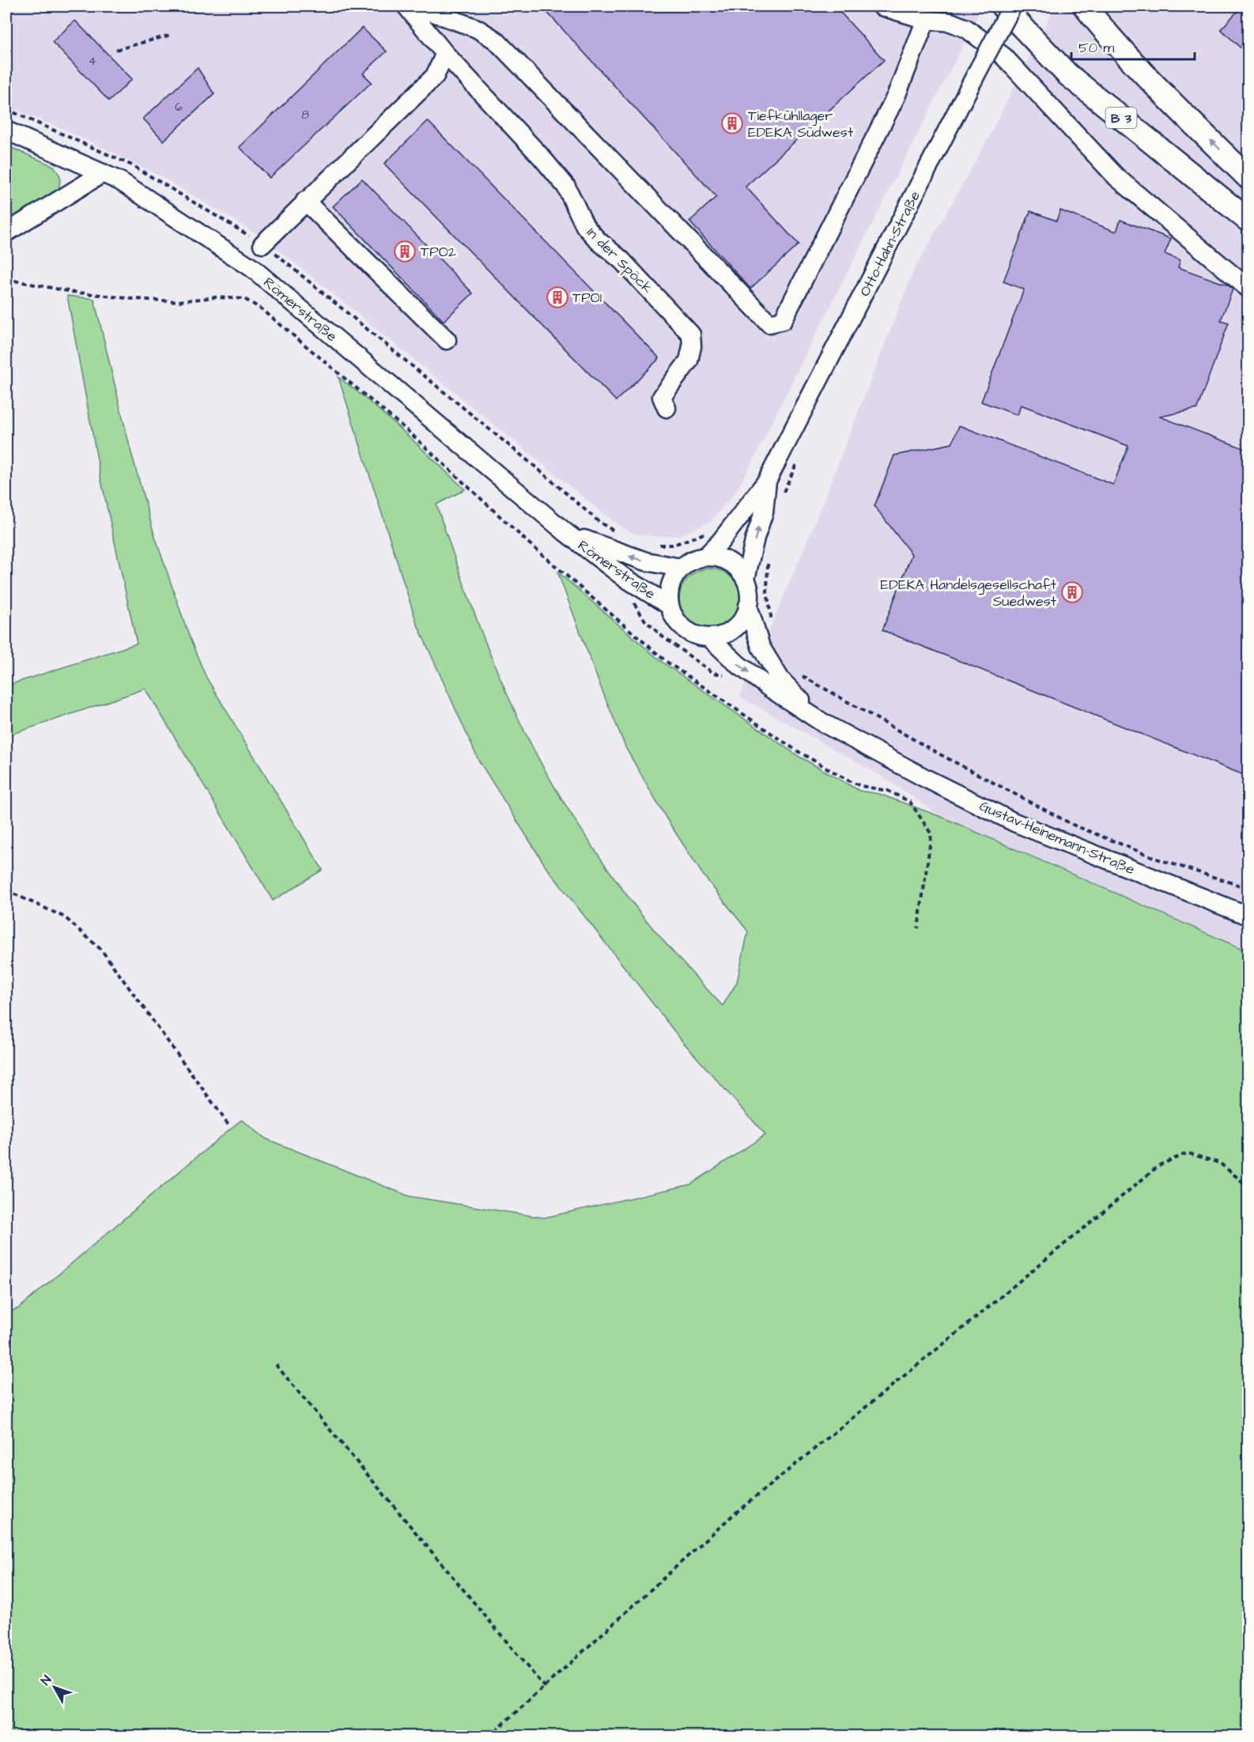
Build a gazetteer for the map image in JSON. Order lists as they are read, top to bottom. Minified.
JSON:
{"streets":{"main road":["B 3"],"street":["Otto-Hahn-Straße","In der Spöck","Römerstraße","Gustav-Heinemann-Straße"]},"crossings":[["Otto-Hahn-Straße","Römerstraße"],["Otto-Hahn-Straße","Gustav-Heinemann-Straße"],["Römerstraße","Gustav-Heinemann-Straße"]],"places":{"building":["Tiefkühllager EDEKA Südwest","TPO2","TPO1","EDEKA Handelsgesellschaft Suedwest"]},"house_numbers":["4","6","8"],"scale_bar":"50 m","north":"top left"}
